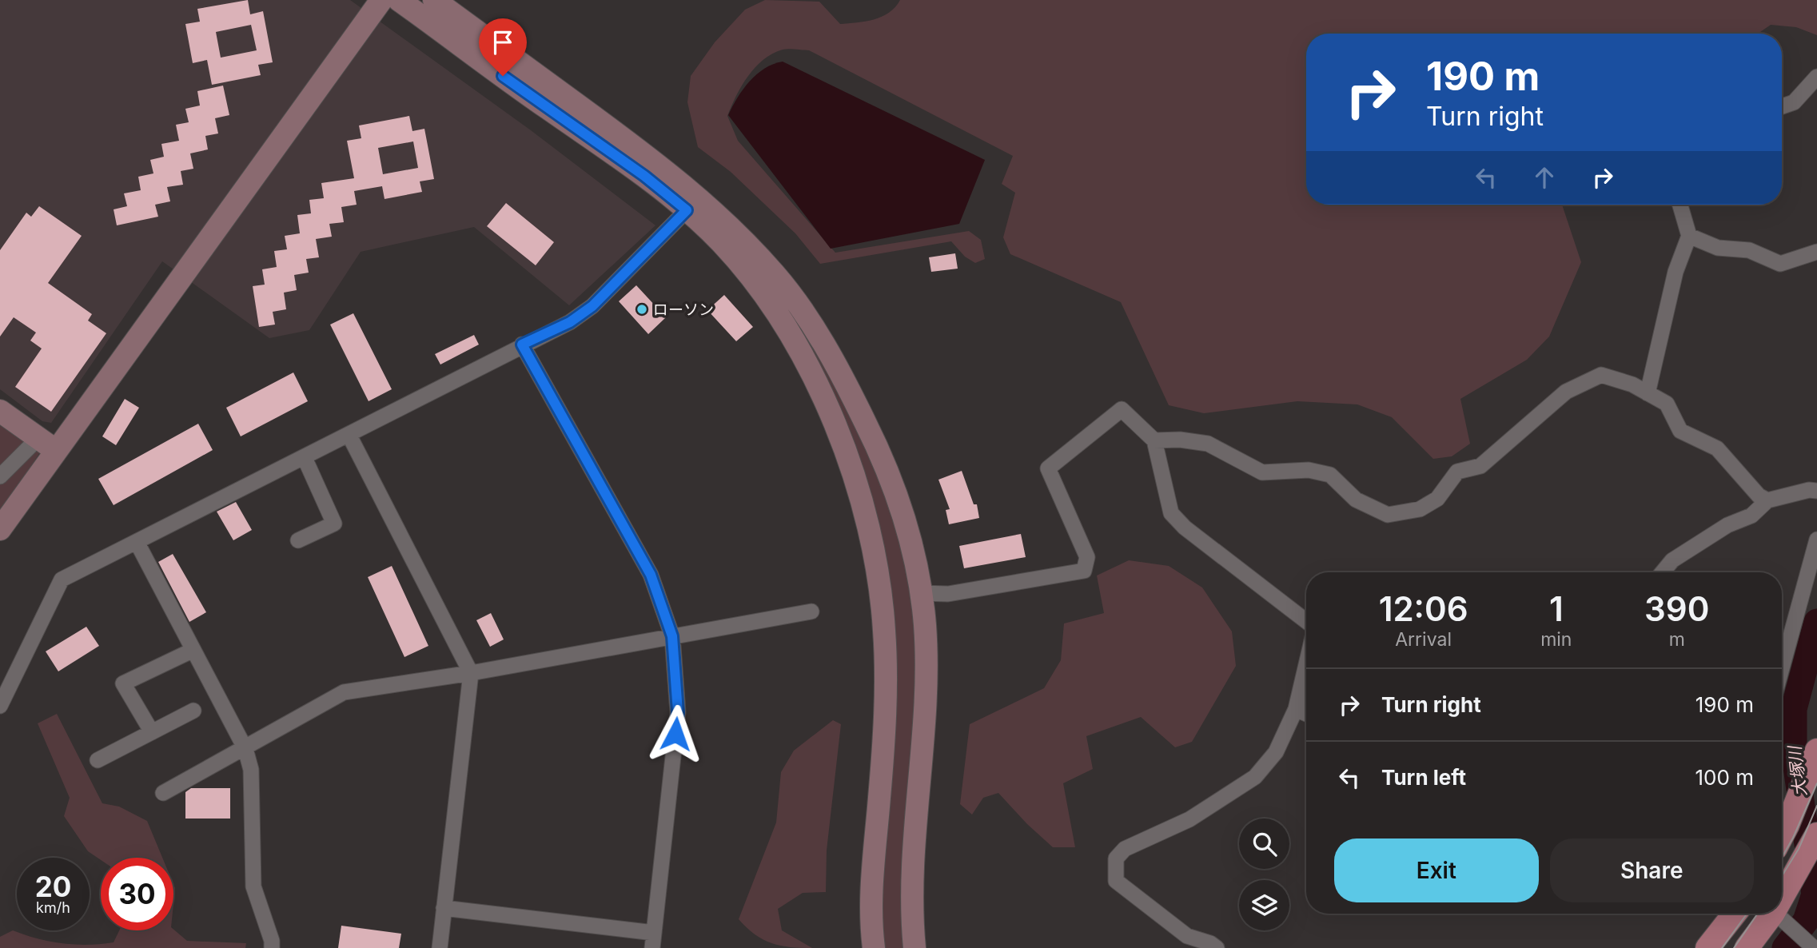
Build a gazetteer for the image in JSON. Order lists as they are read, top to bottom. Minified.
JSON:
{"water":["大塚川"],"places":["ローソン"],"page":{"turn":["190 m","Turn right"],"eta":["12:06","Arrival","1","min","390","m"],"list":[{"name":"Turn right","value":"190 m"},{"name":"Turn left","value":"100 m"}],"buttons":["Exit","Share"],"speed":"20 km/h","limit":"30"}}
